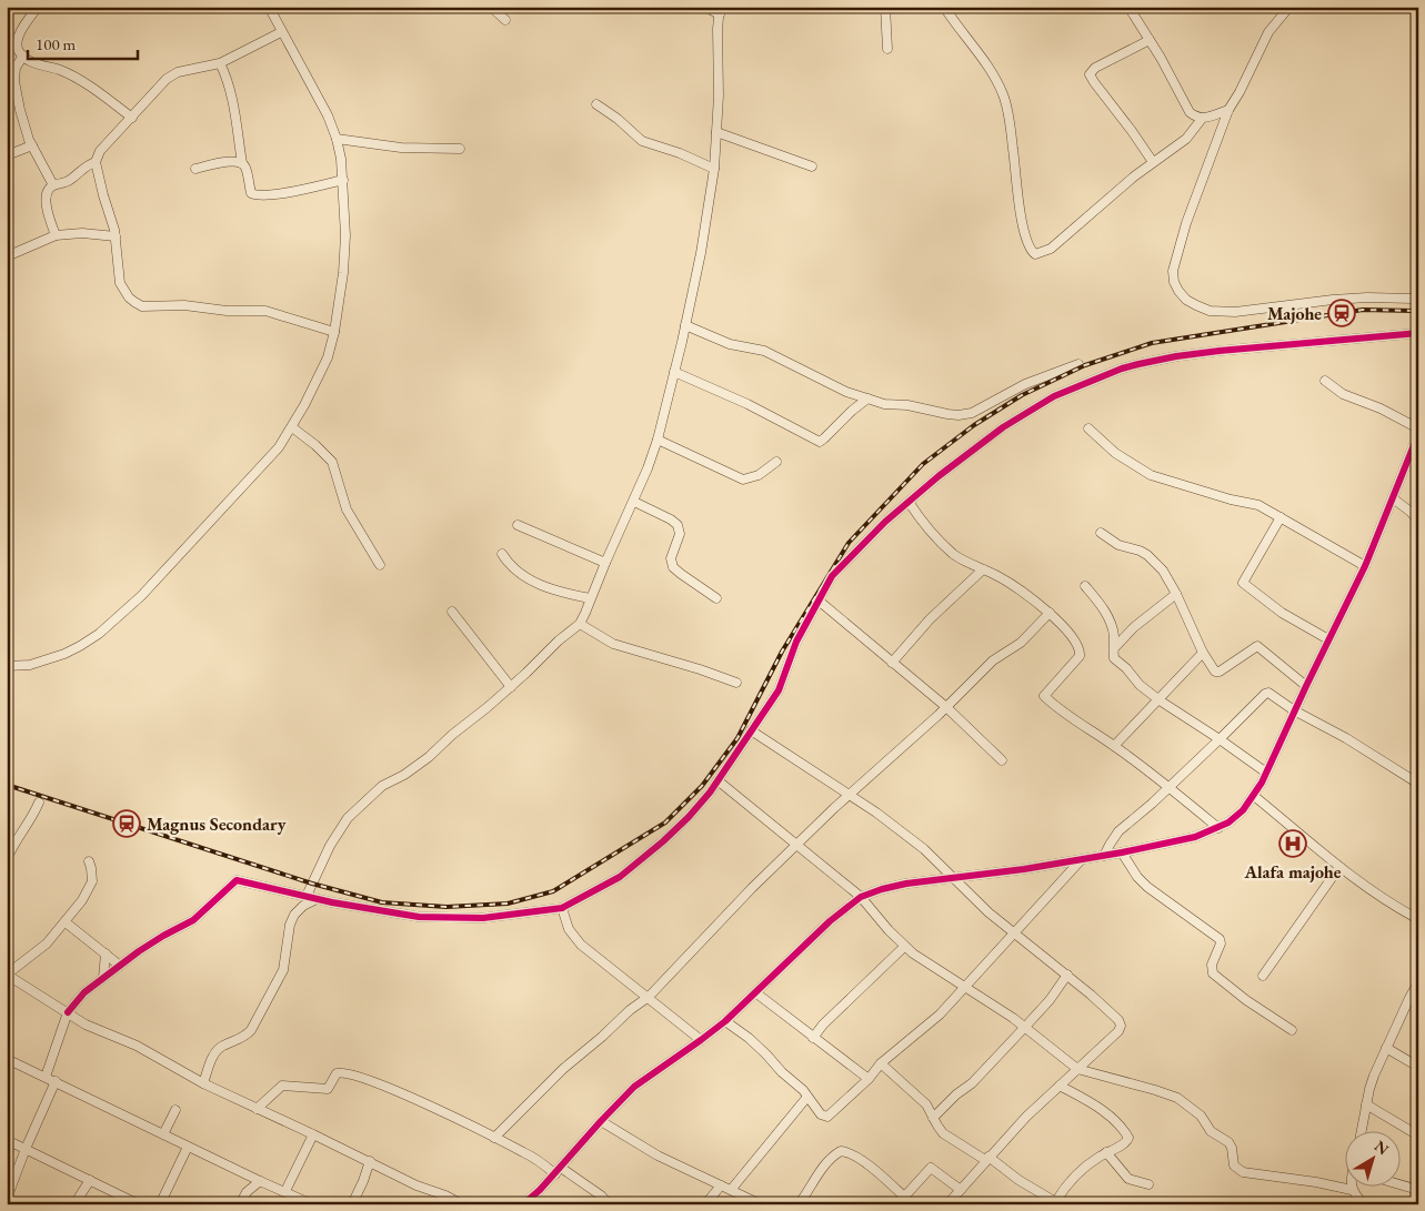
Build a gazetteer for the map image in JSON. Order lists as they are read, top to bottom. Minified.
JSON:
{"places":{"station":["Majohe","Magnus Secondary"],"hospital":["Alafa majohe"]},"scale_bar":"100 m","north":"top right"}
